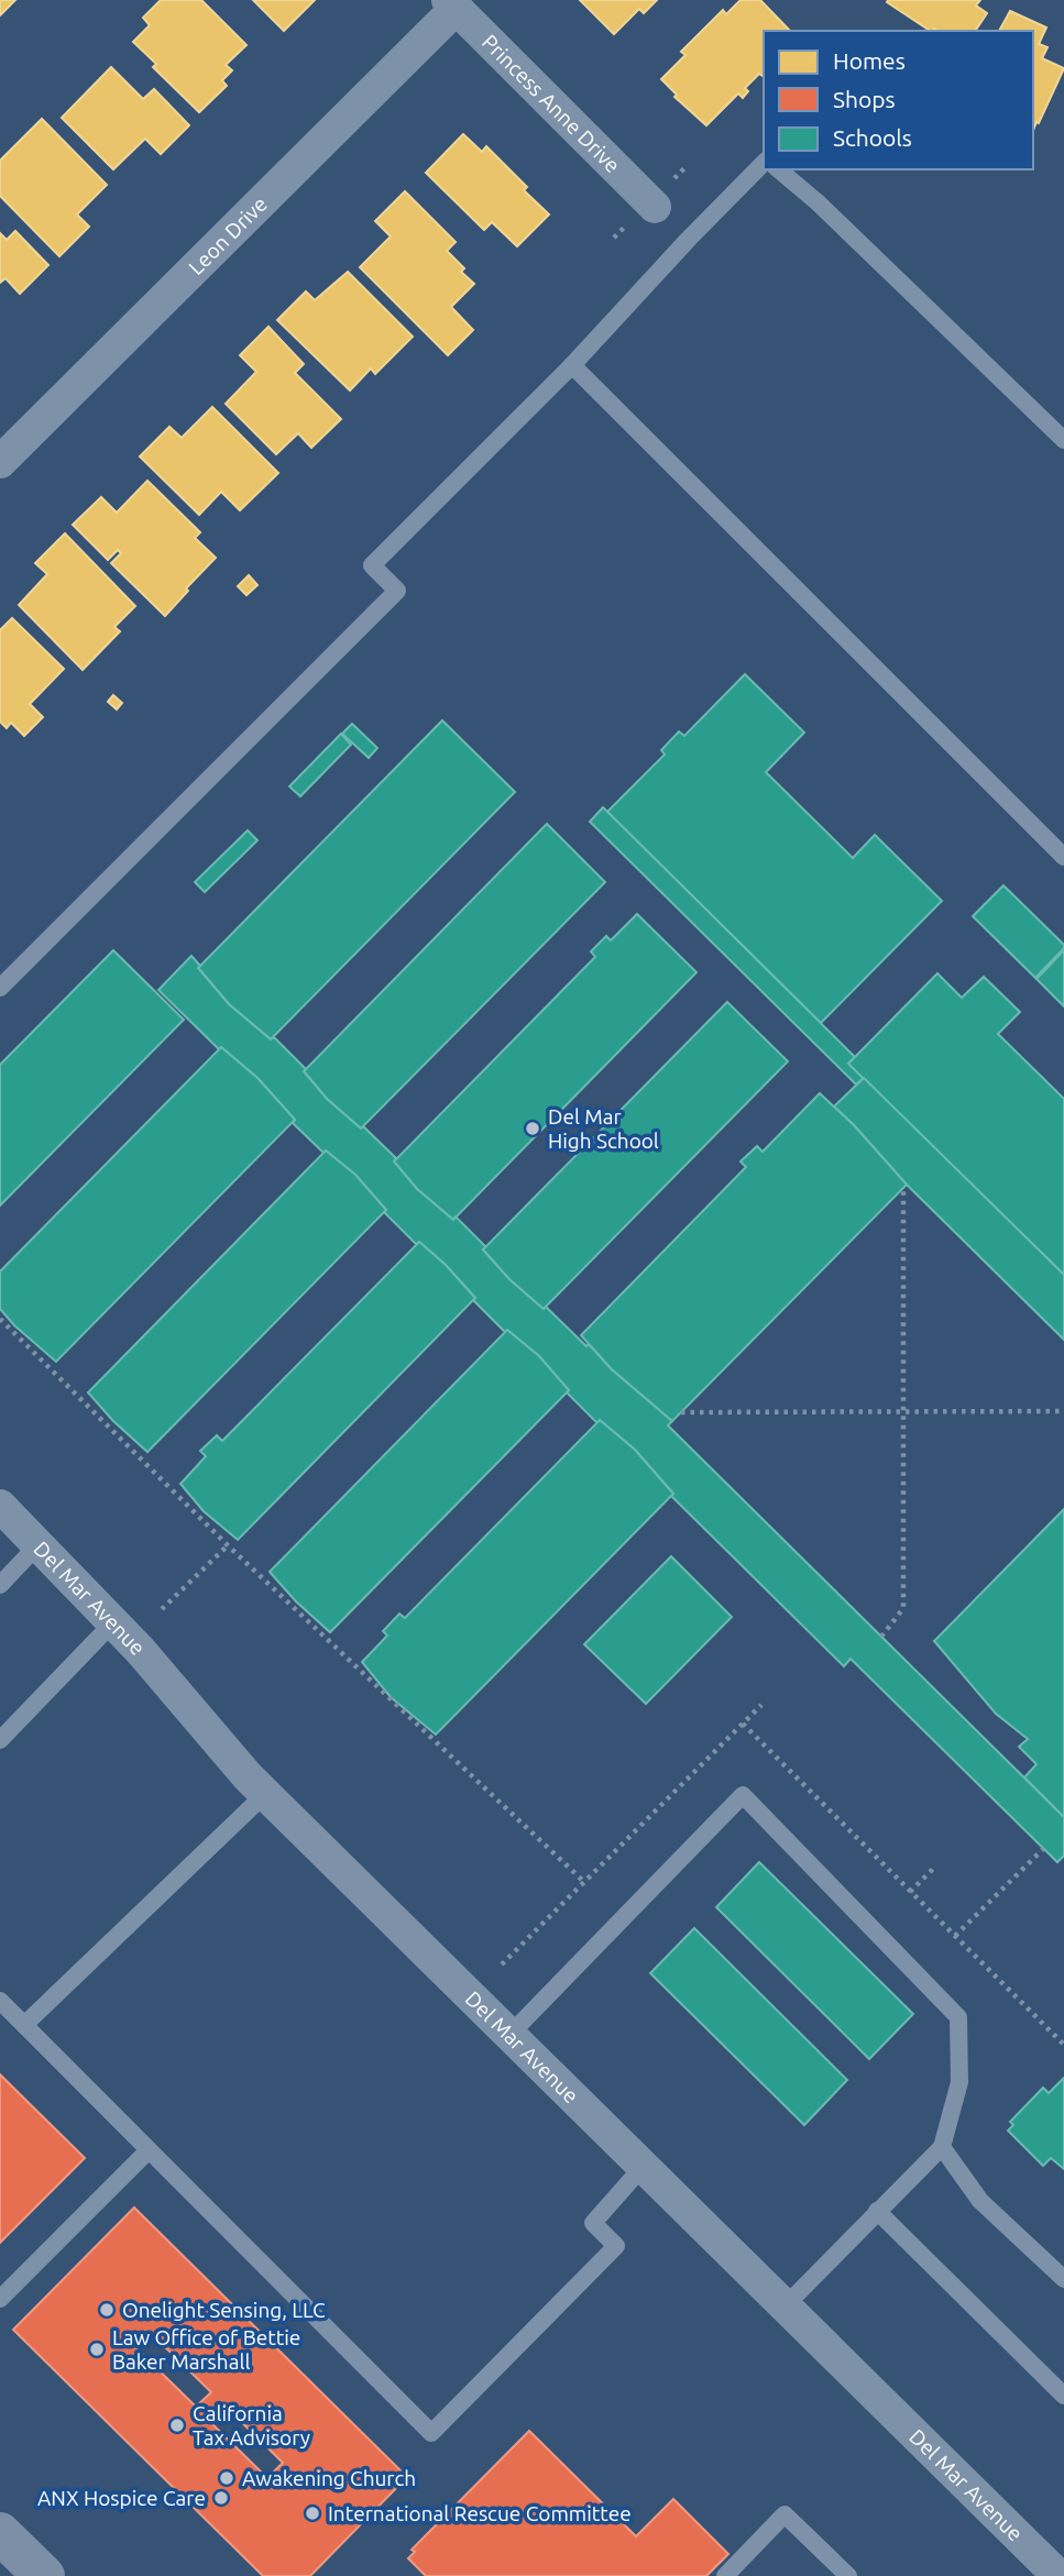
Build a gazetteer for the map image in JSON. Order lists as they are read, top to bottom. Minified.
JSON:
{"streets":{"street":["Princess Anne Drive","Leon Drive","Del Mar Avenue"]},"crossings":[["Princess Anne Drive","Leon Drive"]],"places":["Del Mar High School","Onelight Sensing, LLC","Law Office of Bettie Baker Marshall","California Tax Advisory","Awakening Church","ANX Hospice Care","International Rescue Committee"],"legend":["Homes","Shops","Schools"]}
